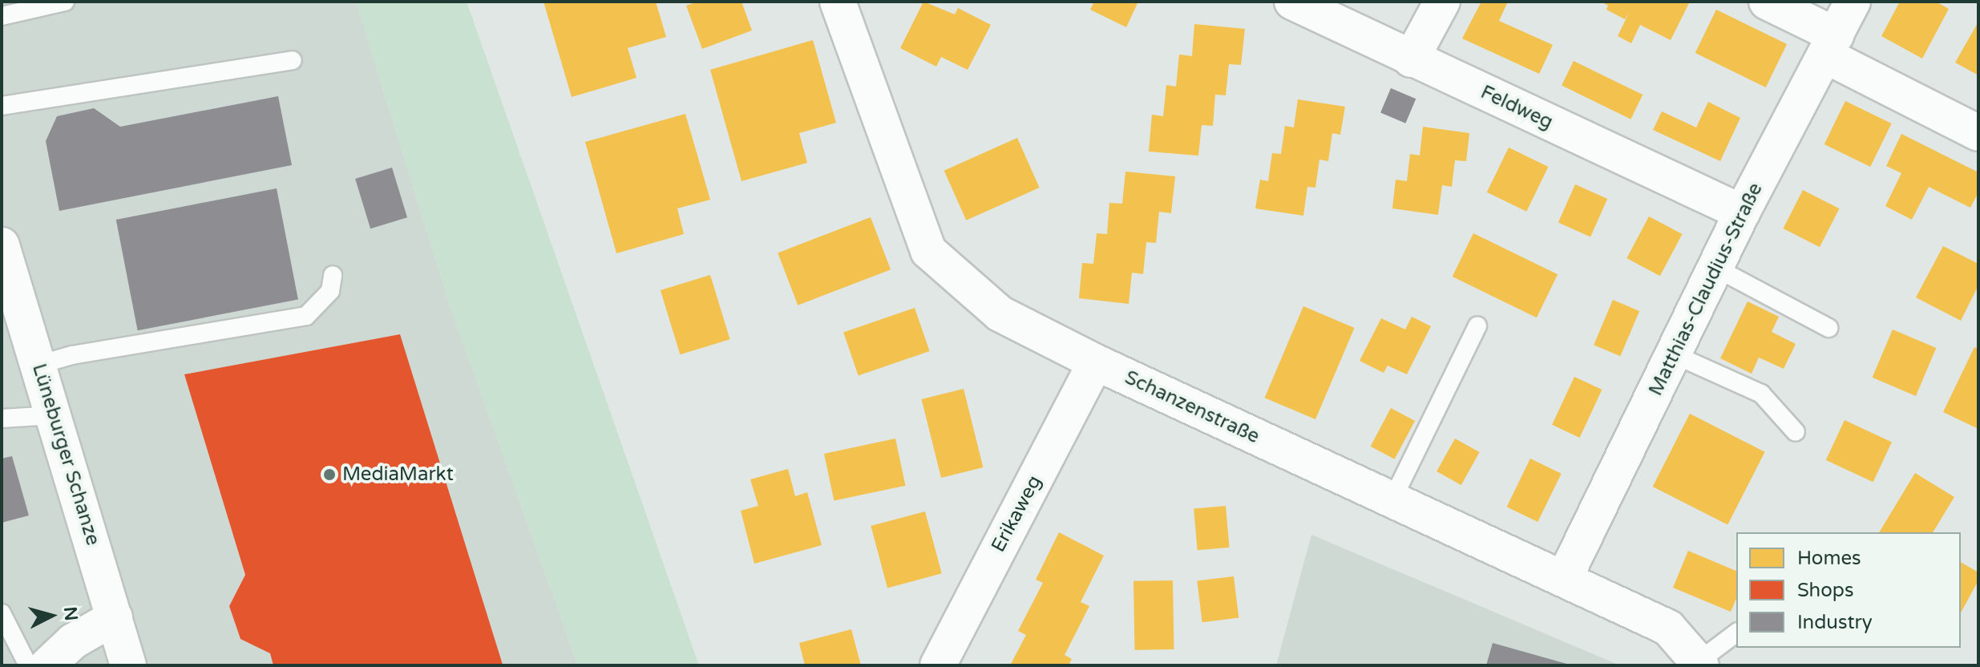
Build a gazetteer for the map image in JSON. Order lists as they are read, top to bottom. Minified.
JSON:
{"streets":{"street":["Feldweg","Matthias-Claudius-Straße","Schanzenstraße","Lüneburger Schanze","Erikaweg"]},"crossings":[["Feldweg","Matthias-Claudius-Straße"],["Matthias-Claudius-Straße","Schanzenstraße"],["Schanzenstraße","Erikaweg"]],"places":["MediaMarkt"],"legend":["Homes","Shops","Industry"],"north":"right"}
